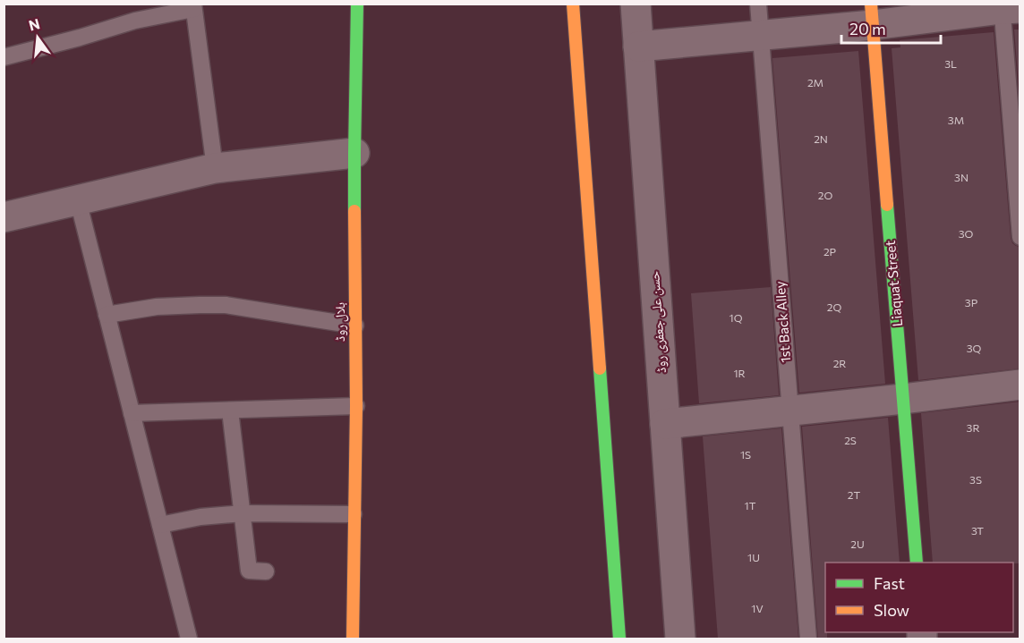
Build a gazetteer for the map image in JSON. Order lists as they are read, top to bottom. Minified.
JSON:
{"streets":{"street":["Liaquat Street","بلال روڈ","حسن علی جعفری روڈ"],"lane":["1st Back Alley"]},"house_numbers":["3L","2M","3M","2N","3N","2O","3O","2P","3P","2Q","1Q","3Q","2R","1R","3R","2S","1S","3S","2T","1T","3T","2U","1U","1V"],"legend":["Fast","Slow"],"scale_bar":"20 m","north":"top"}
